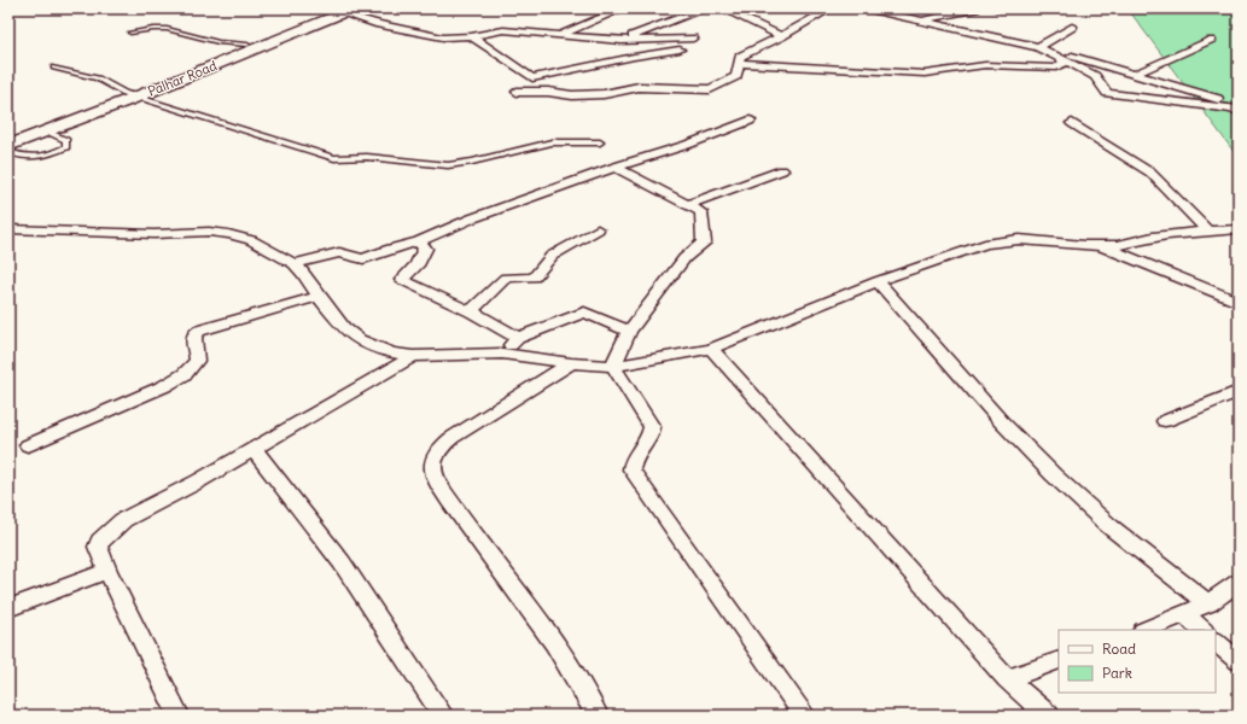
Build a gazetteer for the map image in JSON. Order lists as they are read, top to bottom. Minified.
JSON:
{"streets":{"main road":["Palhar Road"]},"legend":["Road","Park"]}
